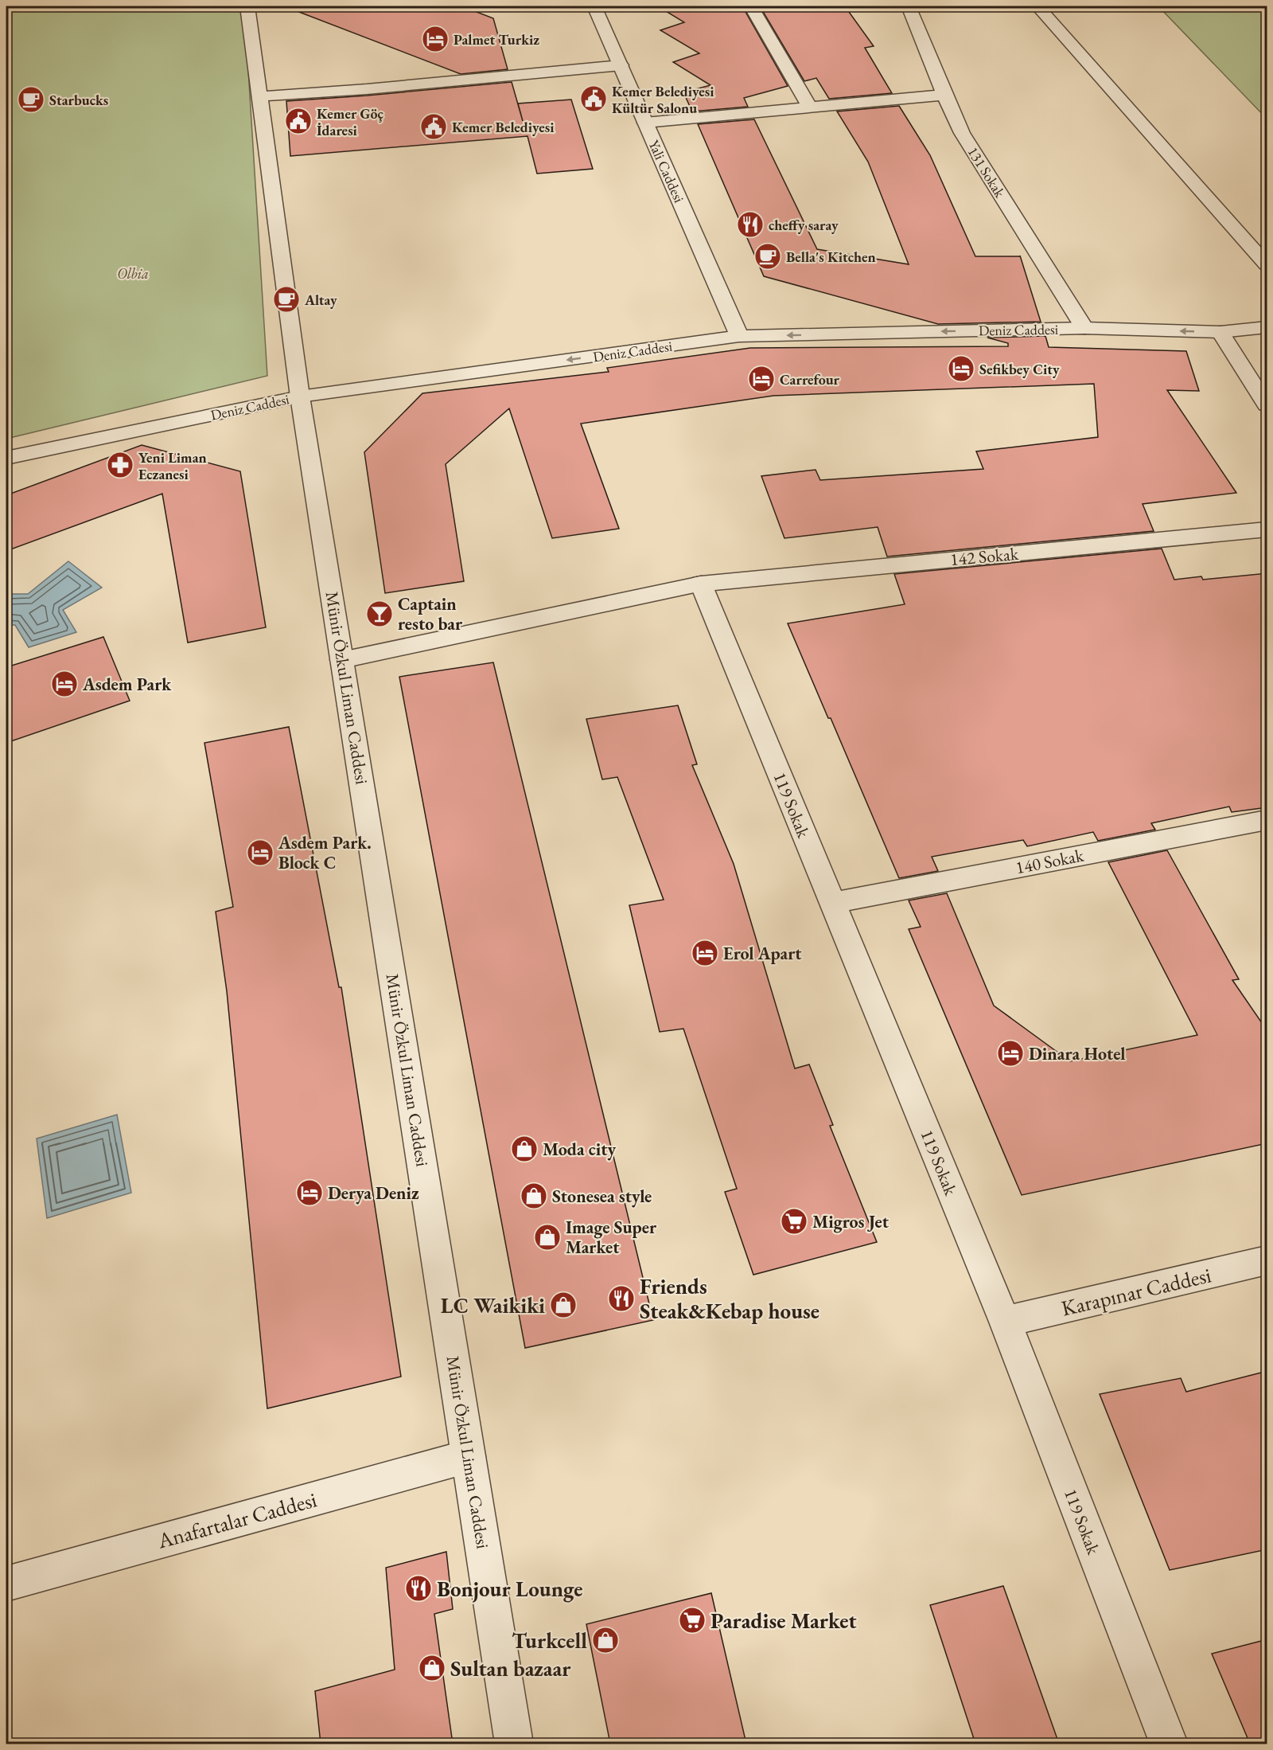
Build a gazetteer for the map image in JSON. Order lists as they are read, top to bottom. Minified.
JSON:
{"streets":{"street":["Yali Caddesi","131 Sokak","Deniz Caddesi","142 Sokak","Münir Özkul Liman Caddesi","119 Sokak","140 Sokak","Karapınar Caddesi","Anafartalar Caddesi"]},"crossings":[["Yali Caddesi","Deniz Caddesi"],["131 Sokak","Deniz Caddesi"],["Deniz Caddesi","Münir Özkul Liman Caddesi"],["142 Sokak","Münir Özkul Liman Caddesi"],["142 Sokak","119 Sokak"],["Münir Özkul Liman Caddesi","Anafartalar Caddesi"],["119 Sokak","140 Sokak"],["119 Sokak","Karapınar Caddesi"]],"one_way":["Deniz Caddesi"],"parks":["Olbia"],"places":{"hotel":["Palmet Turkiz","Sefikbey City","Carrefour","Asdem Park","Asdem Park. Block C","Erol Apart","Dinara Hotel","Derya Deniz"],"public building":["Kemer Belediyesi Kültür Salonu","Kemer Göç İdaresi","Kemer Belediyesi"],"cafe":["Starbucks","Bella's Kitchen","Altay"],"restaurant":["cheffy saray","Friends Steak&Kebap house","Bonjour Lounge"],"pharmacy":["Yeni Liman Eczanesi"],"bar":["Captain resto bar"],"shop":["Moda city","Stonesea style","Image Super Market","LC Waikiki","Turkcell","Sultan bazaar"],"supermarket":["Migros Jet","Paradise Market"]}}
